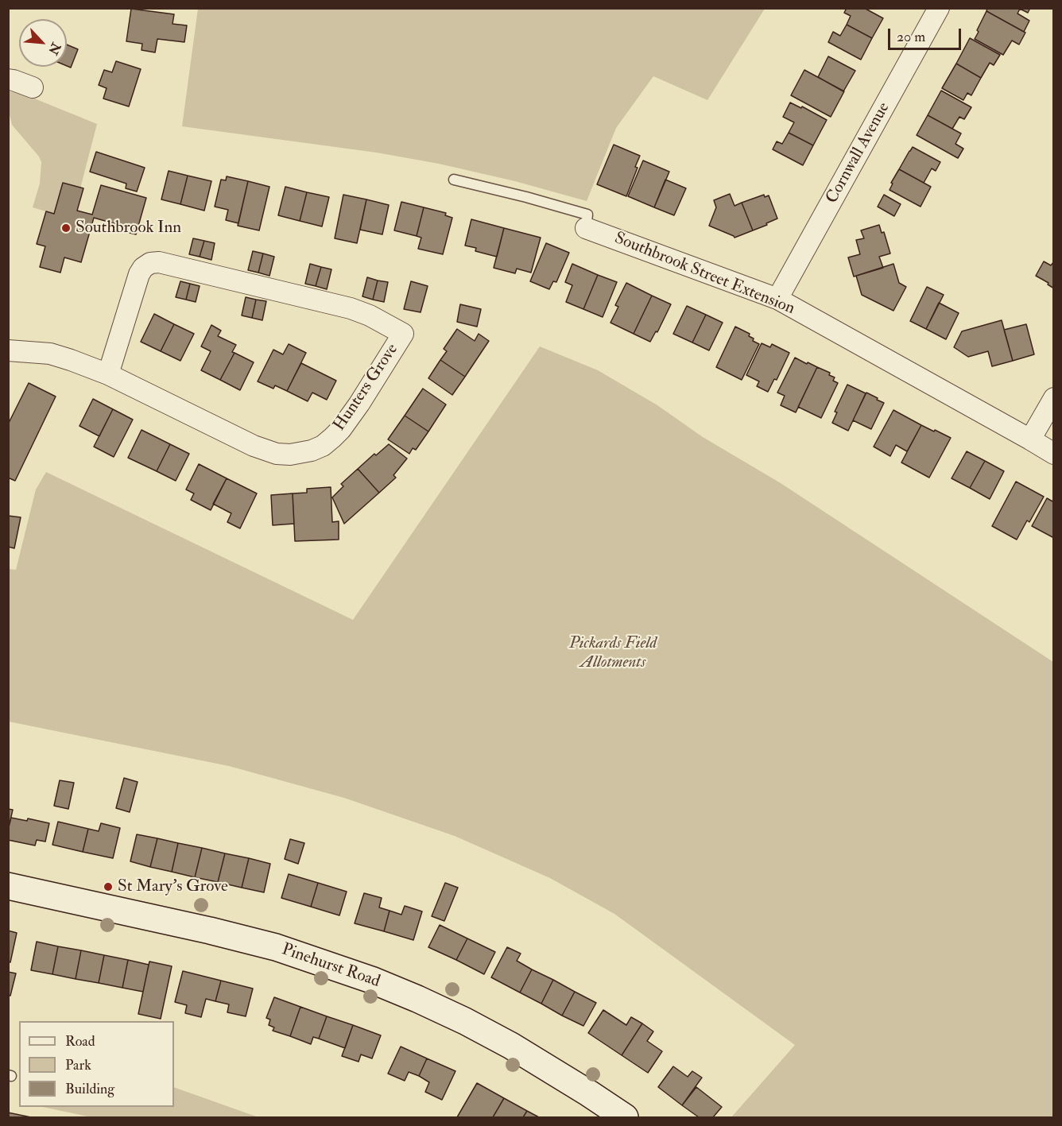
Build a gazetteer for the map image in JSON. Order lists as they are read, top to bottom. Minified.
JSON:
{"streets":{"street":["Cornwall Avenue","Southbrook Street Extension","Hunters Grove","Pinehurst Road"]},"crossings":[["Cornwall Avenue","Southbrook Street Extension"]],"parks":["Pickards Field Allotments"],"places":["Southbrook Inn","St Mary's Grove"],"legend":["Road","Park","Building"],"scale_bar":"20 m","north":"bottom right"}
